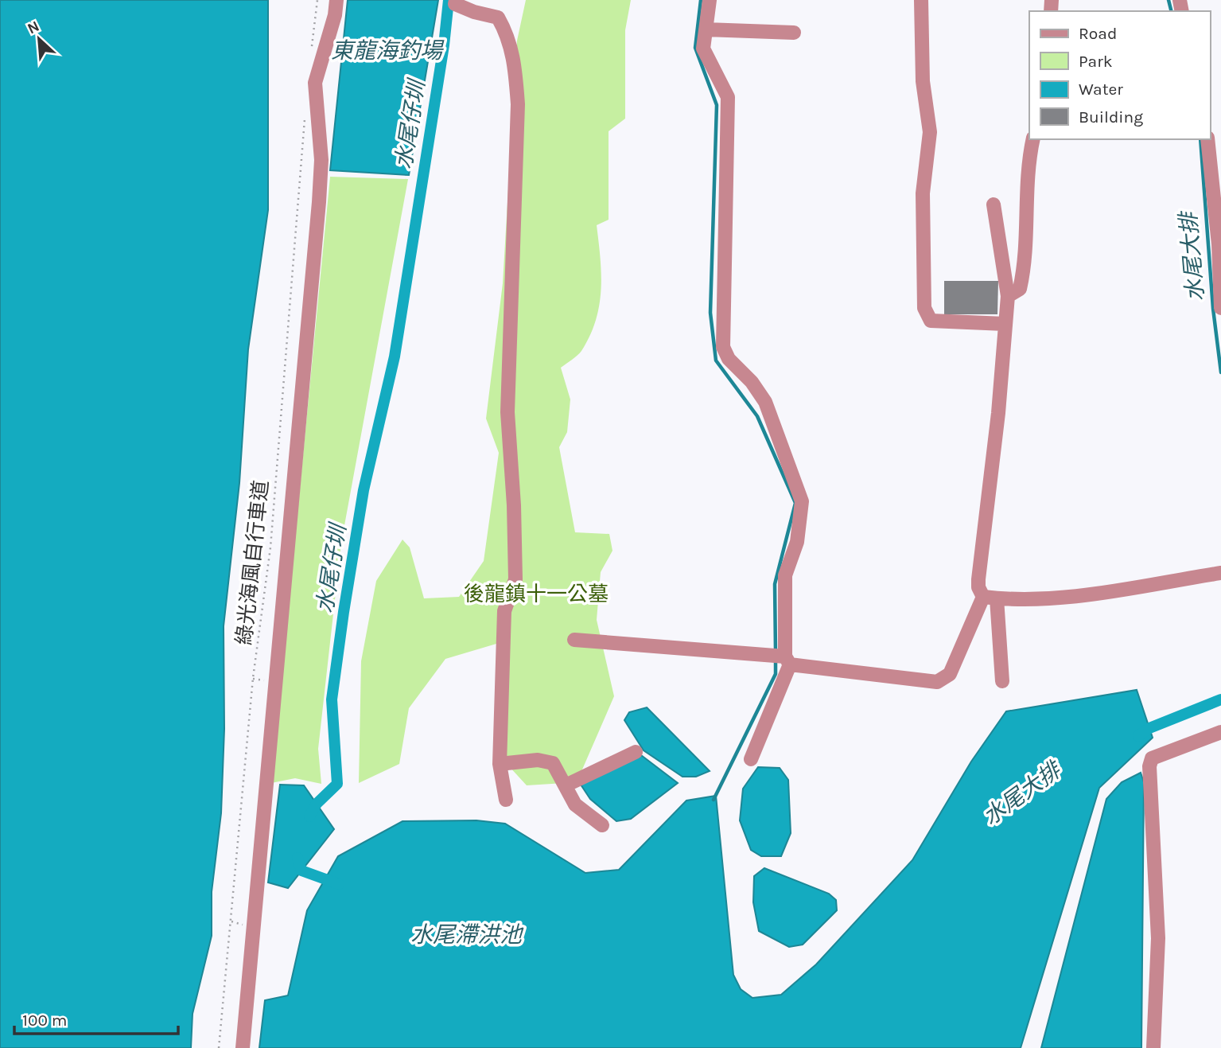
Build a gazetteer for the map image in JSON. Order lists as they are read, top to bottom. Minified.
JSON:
{"streets":{"path":["綠光海風自行車道"]},"water":["東龍海釣場","水尾仔圳","水尾大排","水尾滯洪池"],"parks":["後龍鎮十一公墓"],"legend":["Road","Park","Water","Building"],"scale_bar":"100 m","north":"top left"}
